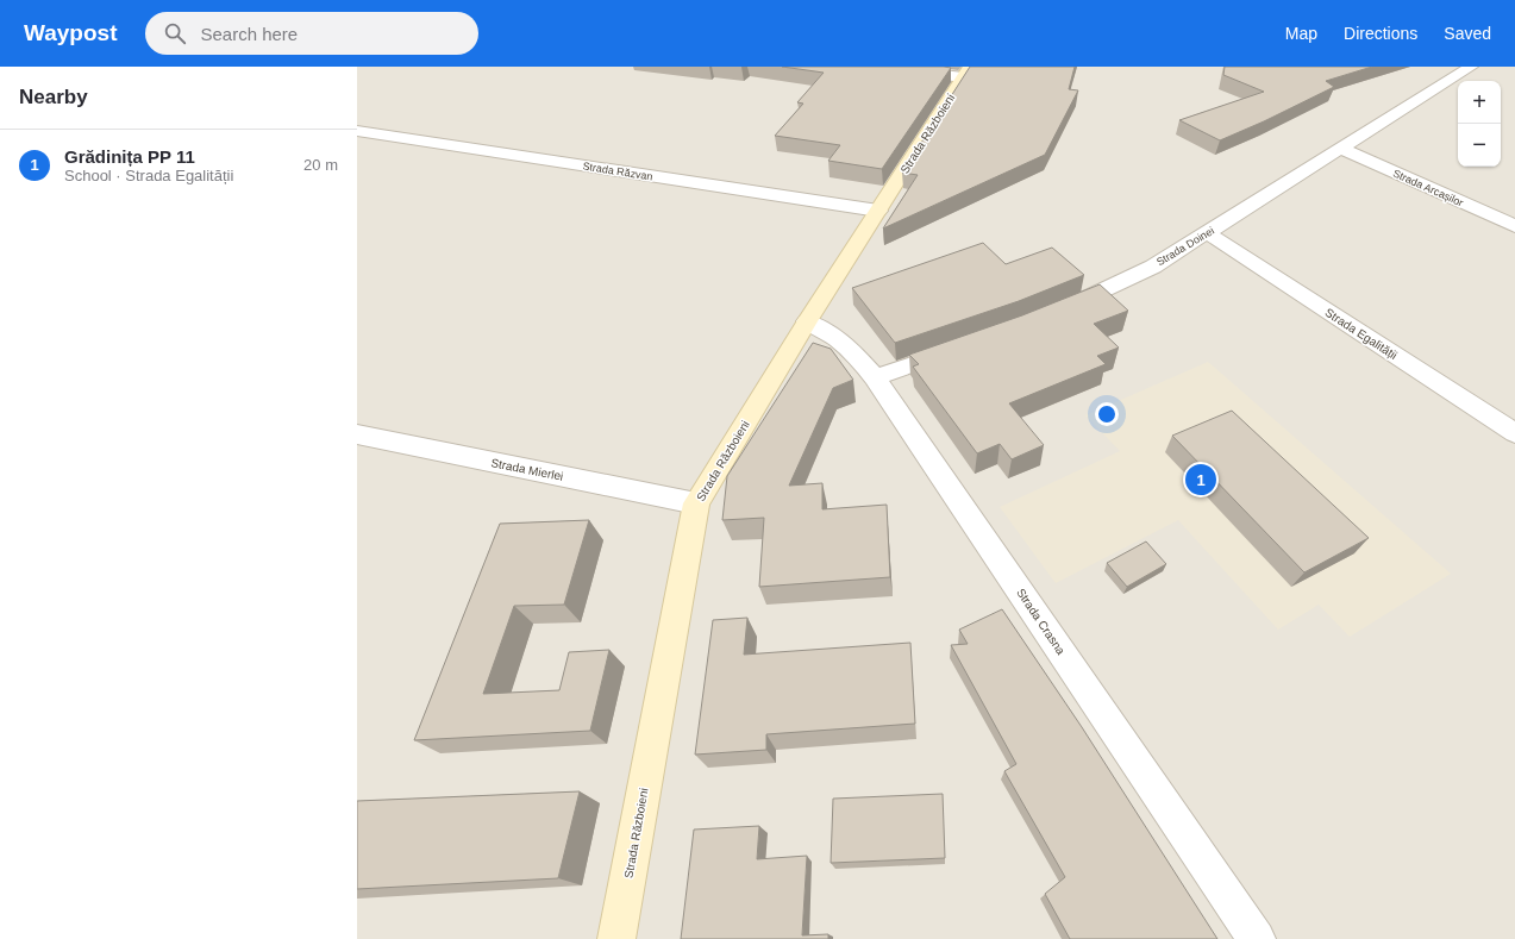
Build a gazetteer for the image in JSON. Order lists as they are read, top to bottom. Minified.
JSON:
{"streets":{"street":["Strada Războieni","Strada Răzvan","Strada Arcașilor","Strada Doinei","Strada Egalității","Strada Mierlei","Strada Crasna"]},"crossings":[["Strada Războieni","Strada Răzvan"],["Strada Războieni","Strada Mierlei"],["Strada Războieni","Strada Crasna"],["Strada Arcașilor","Strada Doinei"],["Strada Doinei","Strada Egalității"]],"page":{"header":"Waypost","search":"Search here","nav":["Map","Directions","Saved"],"heading":"Nearby","map_buttons":["+","−"],"list":[{"mark":"1","name":"Grădinița PP 11","note":"School · Strada Egalității","value":"20 m"}],"pins":"1"}}
